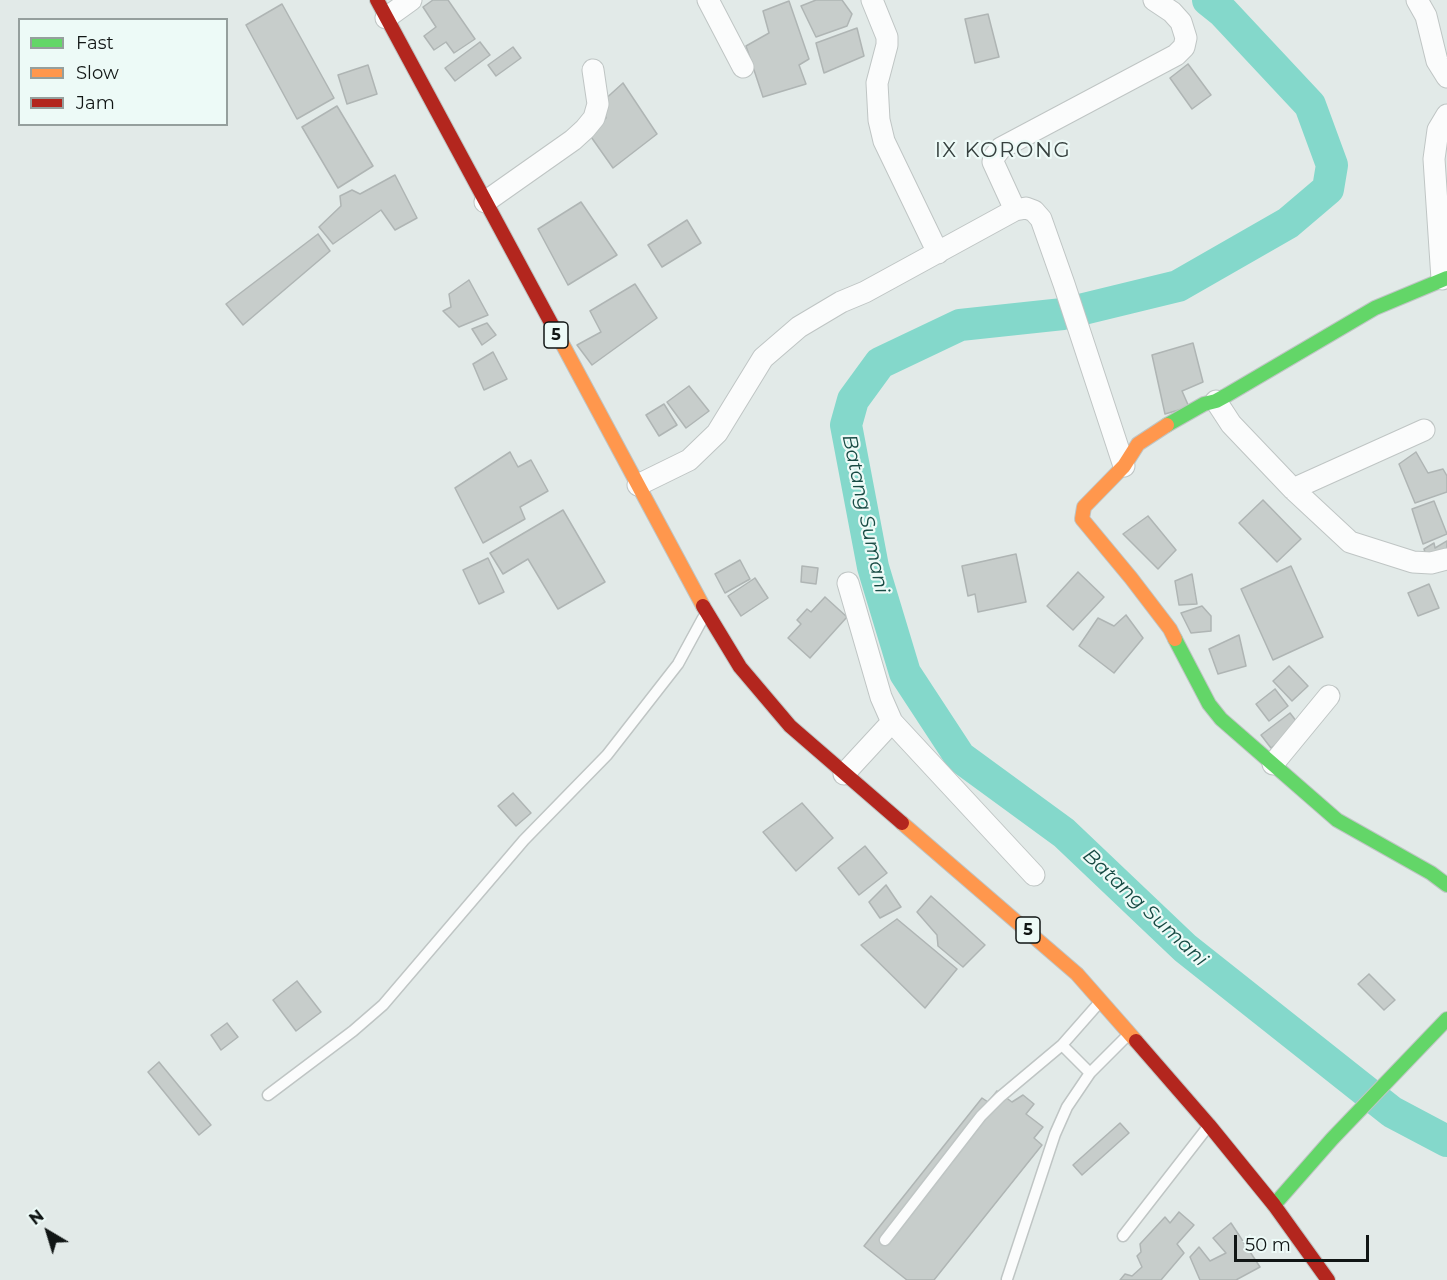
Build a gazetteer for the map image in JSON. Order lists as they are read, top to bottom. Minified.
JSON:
{"streets":{"main road":["5"]},"districts":["IX KORONG"],"water":["Batang Sumani"],"legend":["Fast","Slow","Jam"],"scale_bar":"50 m","north":"top left"}
